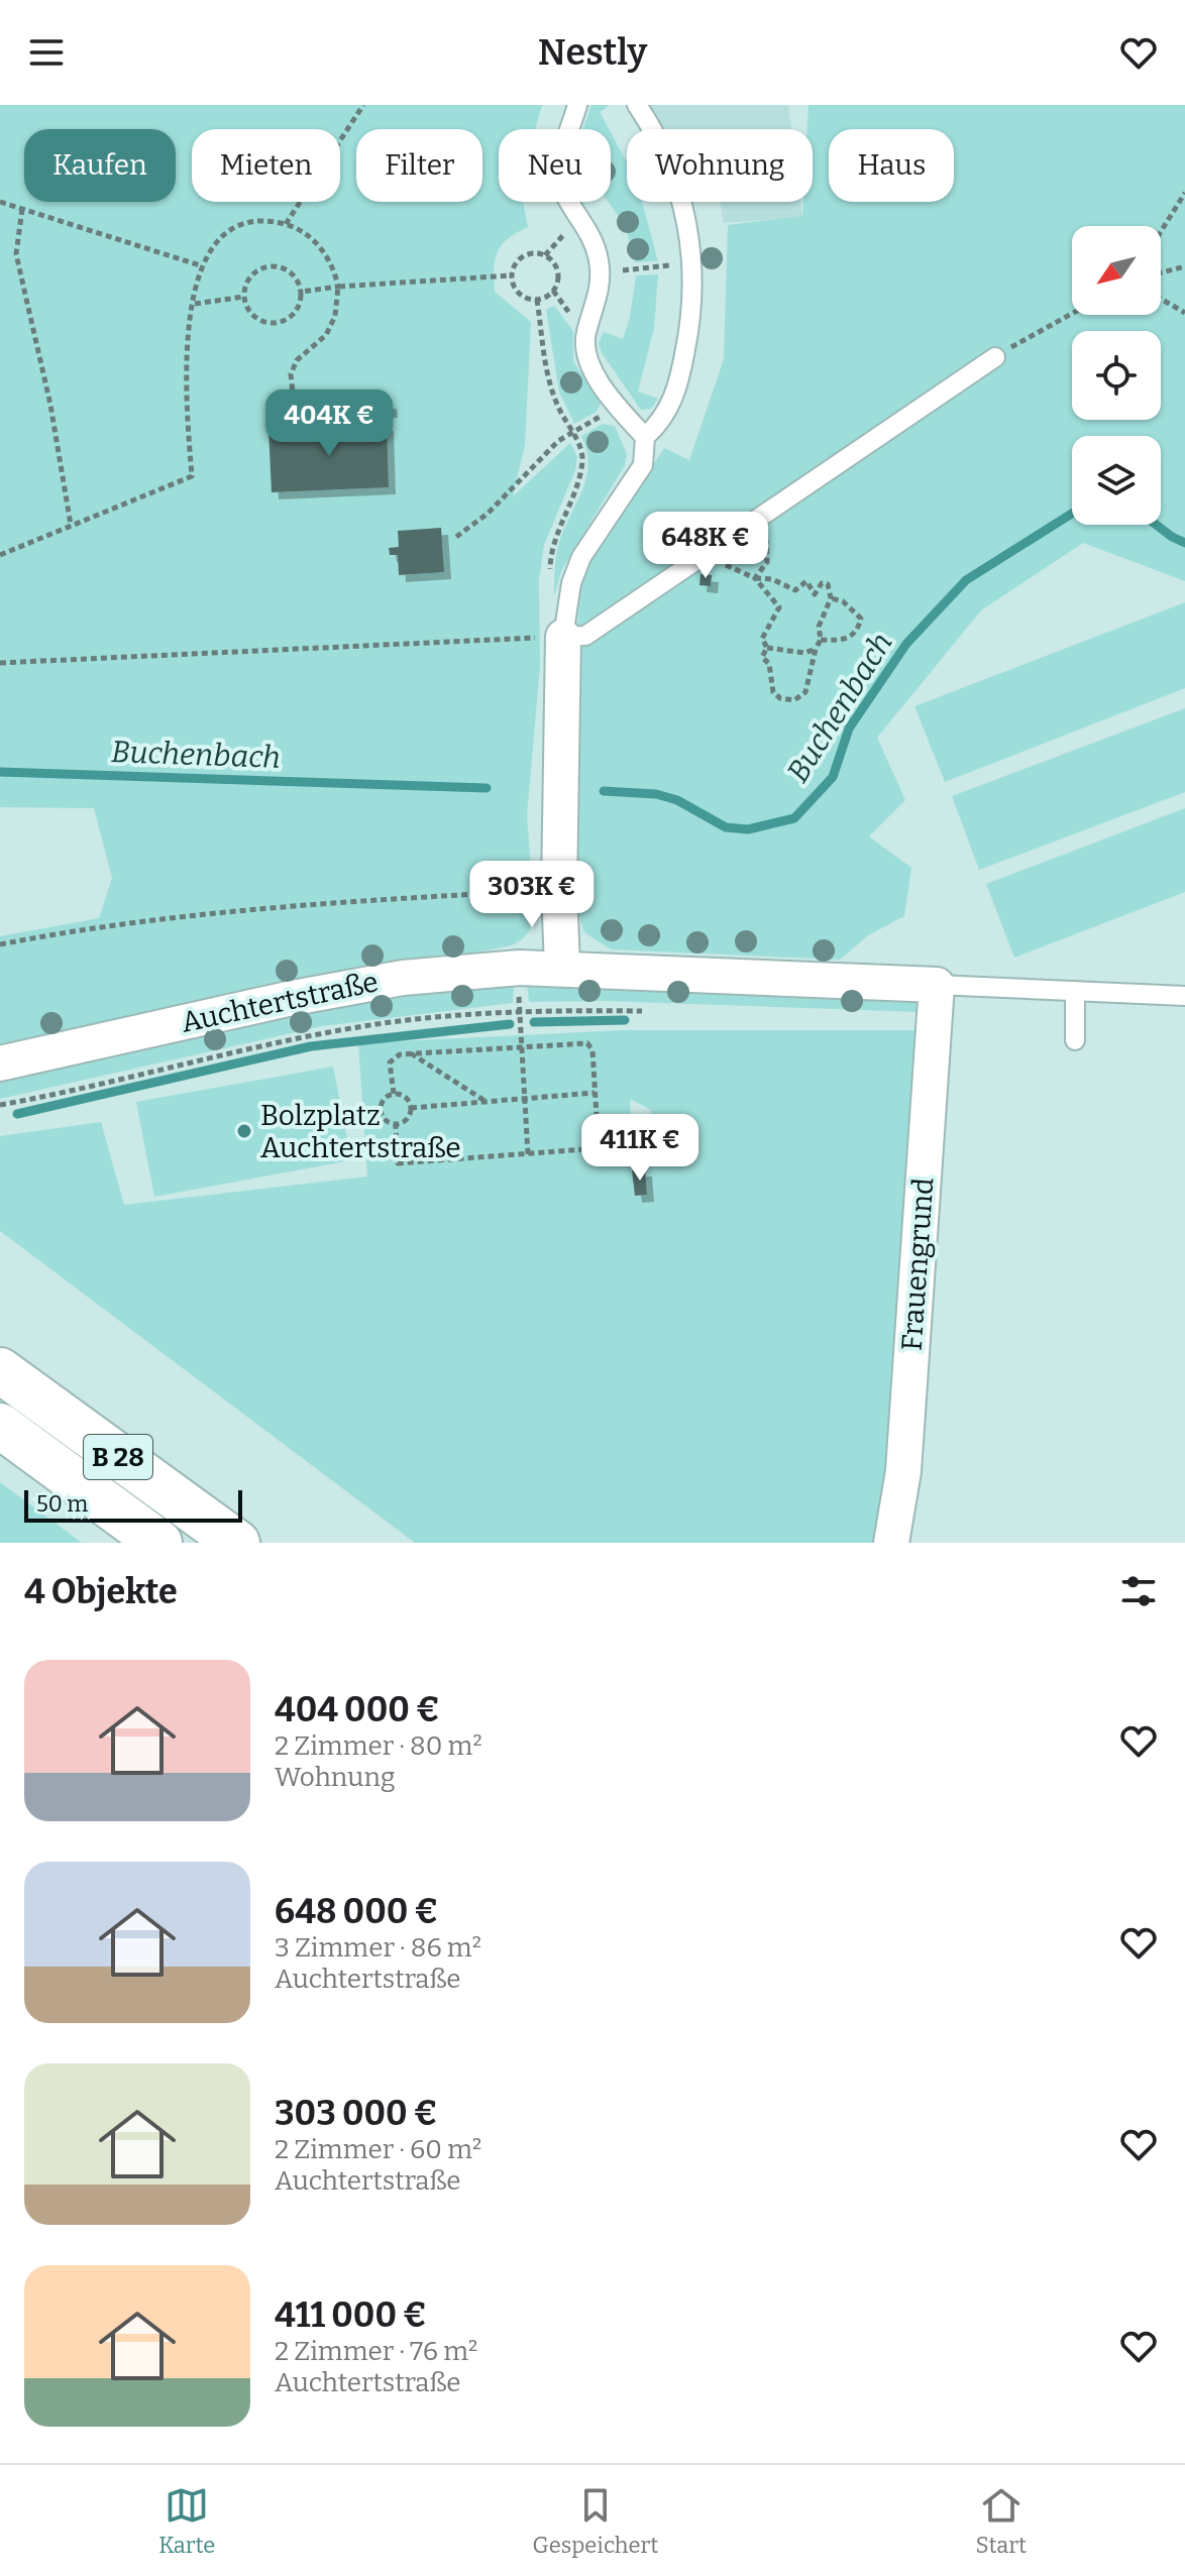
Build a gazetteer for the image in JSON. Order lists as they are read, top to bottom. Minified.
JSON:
{"streets":{"highway":["B 28"],"street":["Auchtertstraße","Frauengrund"]},"crossings":[["Auchtertstraße","Frauengrund"]],"water":["Buchenbach"],"places":["Bolzplatz Auchtertstraße"],"scale_bar":"50 m","north":"bottom left","page":{"header":"Nestly","chip":["Kaufen","Mieten","Filter","Neu","Wohnung","Haus"],"price":["404K €","648K €","303K €","411K €"],"scale":"50 m","heading":"4 Objekte","list":[{"name":"404 000 €","note":"2 Zimmer · 80 m² · Wohnung"},{"name":"648 000 €","note":"3 Zimmer · 86 m² · Auchtertstraße"},{"name":"303 000 €","note":"2 Zimmer · 60 m² · Auchtertstraße"},{"name":"411 000 €","note":"2 Zimmer · 76 m² · Auchtertstraße"}],"tabs":["Karte","Gespeichert","Start"]}}
